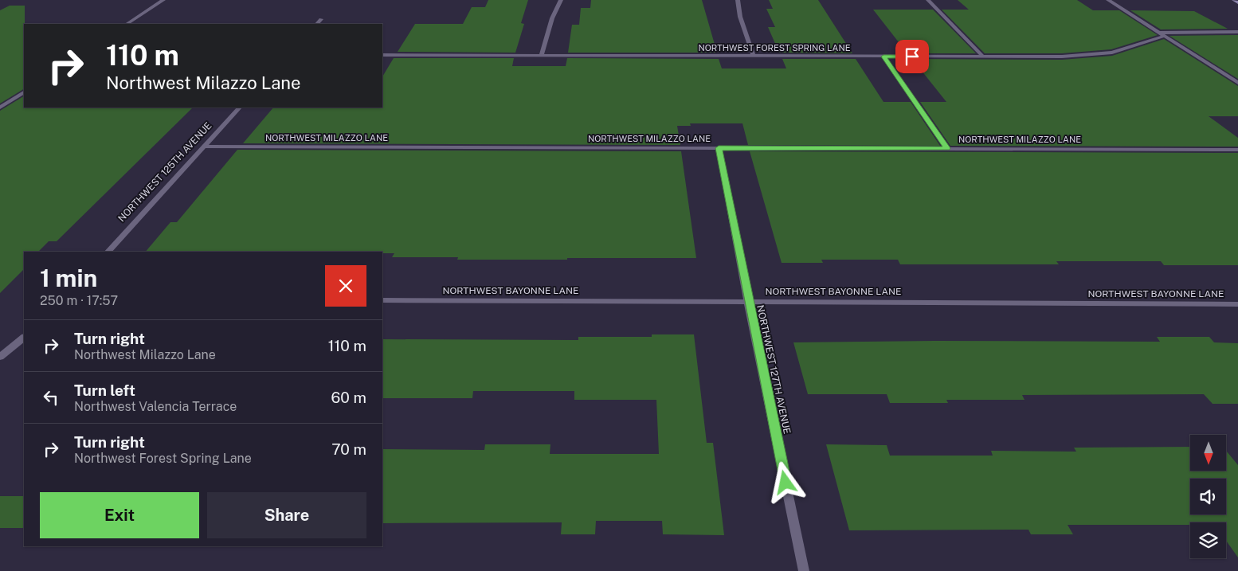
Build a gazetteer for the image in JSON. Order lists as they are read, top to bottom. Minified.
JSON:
{"streets":{"street":["NORTHWEST FOREST SPRING LANE","NORTHWEST MILAZZO LANE","NORTHWEST 125TH AVENUE","NORTHWEST BAYONNE LANE","NORTHWEST 127TH AVENUE"]},"crossings":[["NORTHWEST MILAZZO LANE","NORTHWEST 125TH AVENUE"],["NORTHWEST MILAZZO LANE","NORTHWEST 127TH AVENUE"],["NORTHWEST BAYONNE LANE","NORTHWEST 127TH AVENUE"]],"north":"bottom","page":{"turn":["110 m","Northwest Milazzo Lane"],"heading":["1 min","250 m · 17:57"],"list":[{"name":"Turn right","note":"Northwest Milazzo Lane","value":"110 m"},{"name":"Turn left","note":"Northwest Valencia Terrace","value":"60 m"},{"name":"Turn right","note":"Northwest Forest Spring Lane","value":"70 m"}],"buttons":["Exit","Share"]}}
